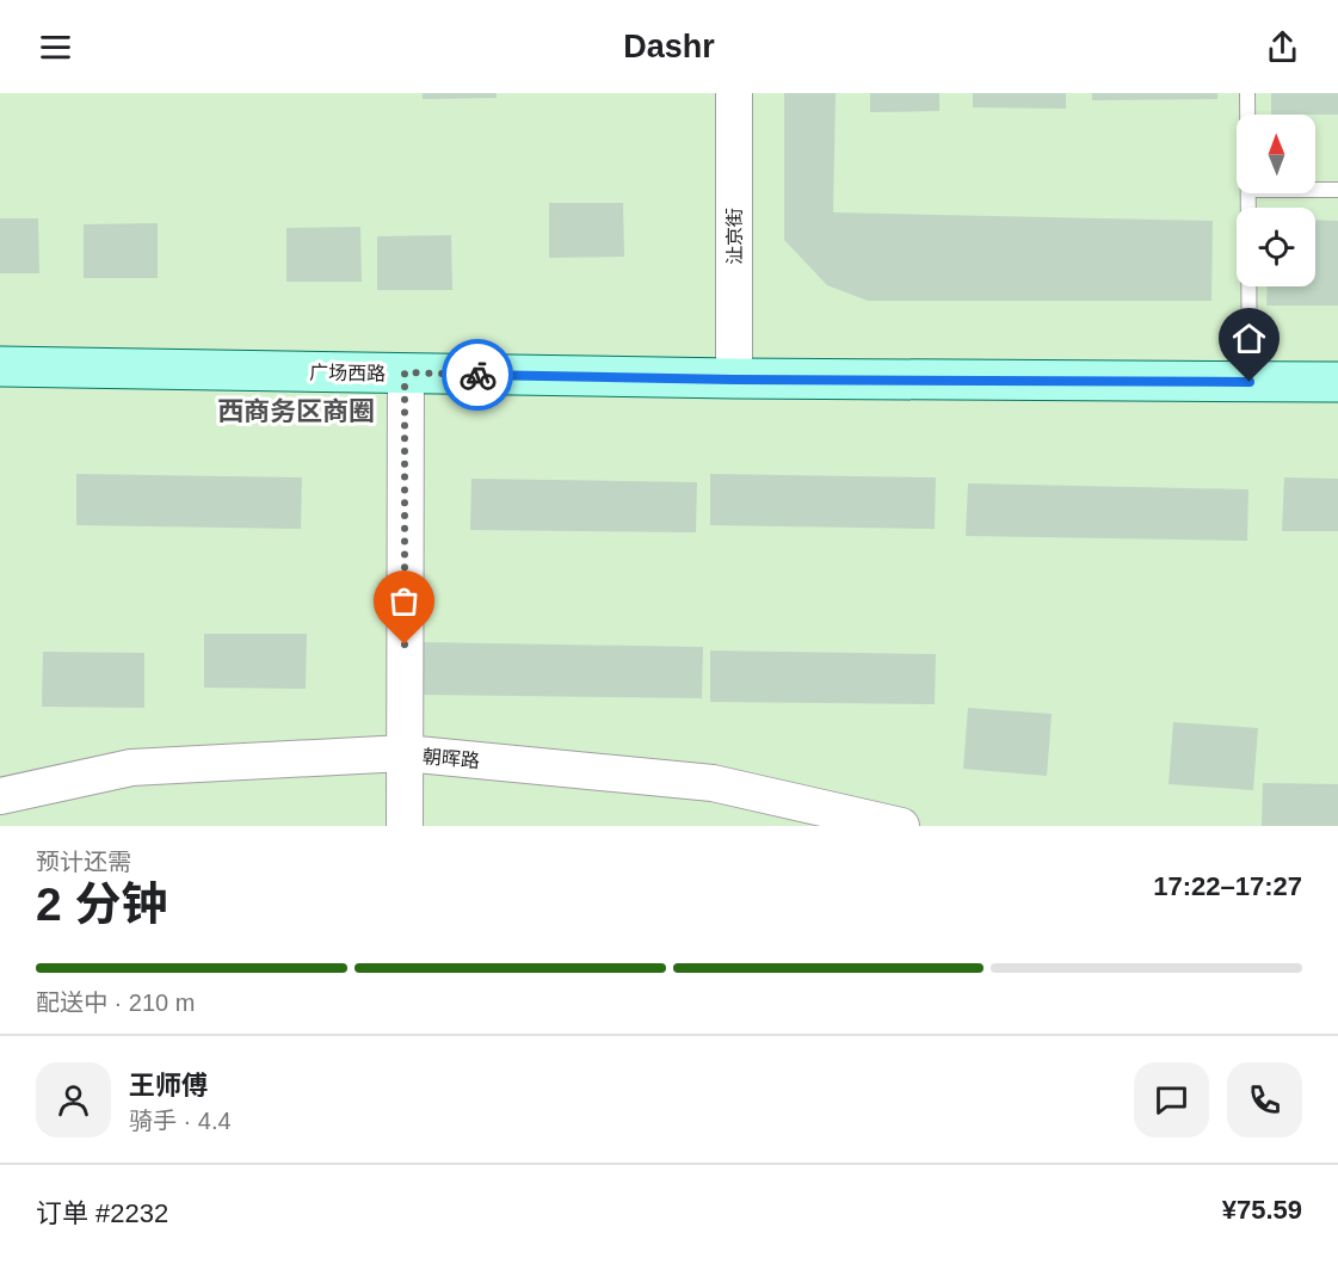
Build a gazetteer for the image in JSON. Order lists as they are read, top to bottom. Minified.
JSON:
{"streets":{"main road":["广场西路"],"street":["沚京街","朝晖路"]},"crossings":[["沚京街","广场西路"]],"districts":["西商务区商圈"],"north":"top","page":{"header":"Dashr","heading":["2 分钟","预计还需","17:22–17:27"],"panel":["王师傅","骑手 · 4.4","订单 #2232","¥75.59"],"bar":"配送中 · 210 m"}}
